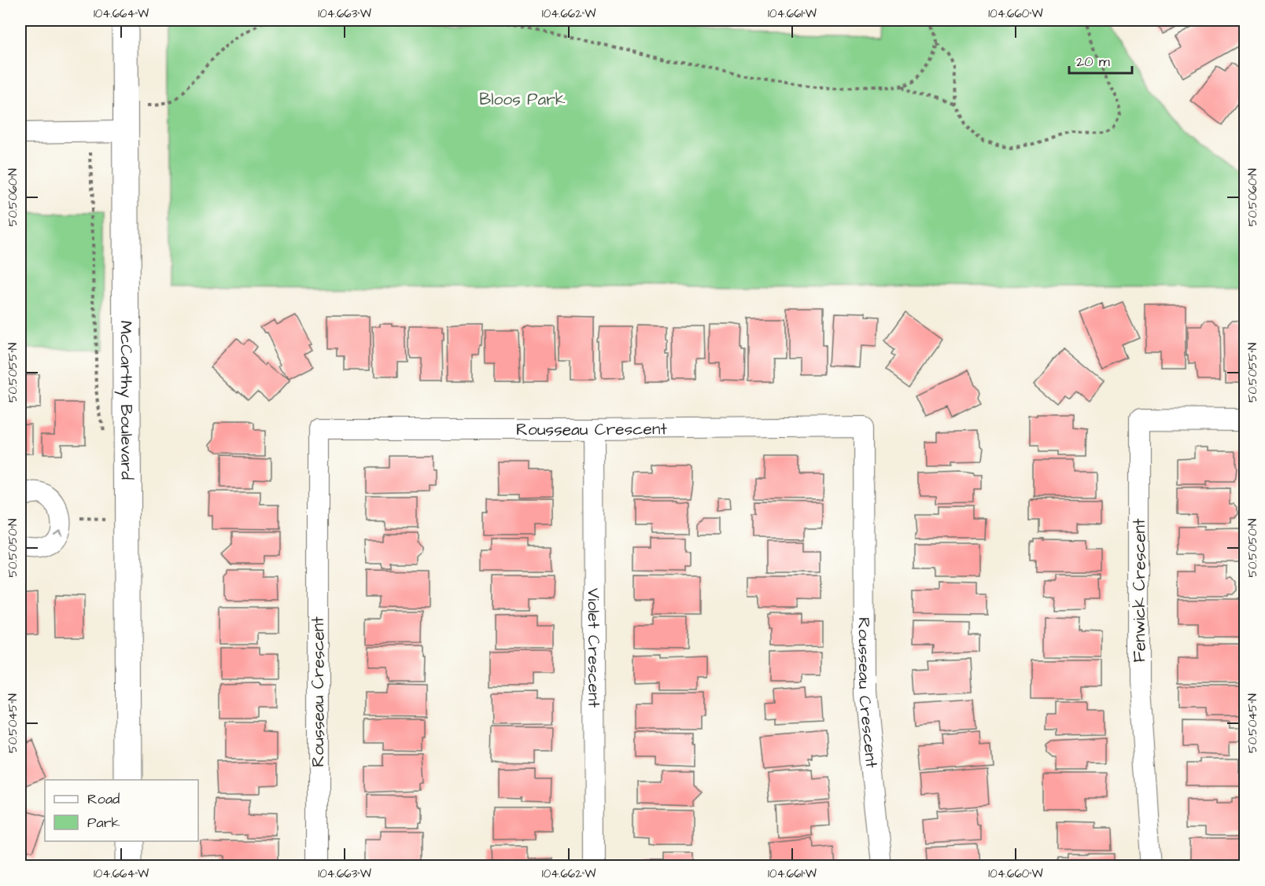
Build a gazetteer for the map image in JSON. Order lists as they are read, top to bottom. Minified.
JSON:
{"streets":{"main road":["McCarthy Boulevard"],"street":["Rousseau Crescent","Fenwick Crescent","Violet Crescent"]},"crossings":[["Rousseau Crescent","Violet Crescent"]],"parks":["Bloos Park"],"legend":["Road","Park"],"scale_bar":"20 m","coordinates":["104.664°W","104.663°W","104.662°W","104.661°W","104.660°W","50.5060°N","50.5055°N","50.5050°N","50.5045°N"]}
